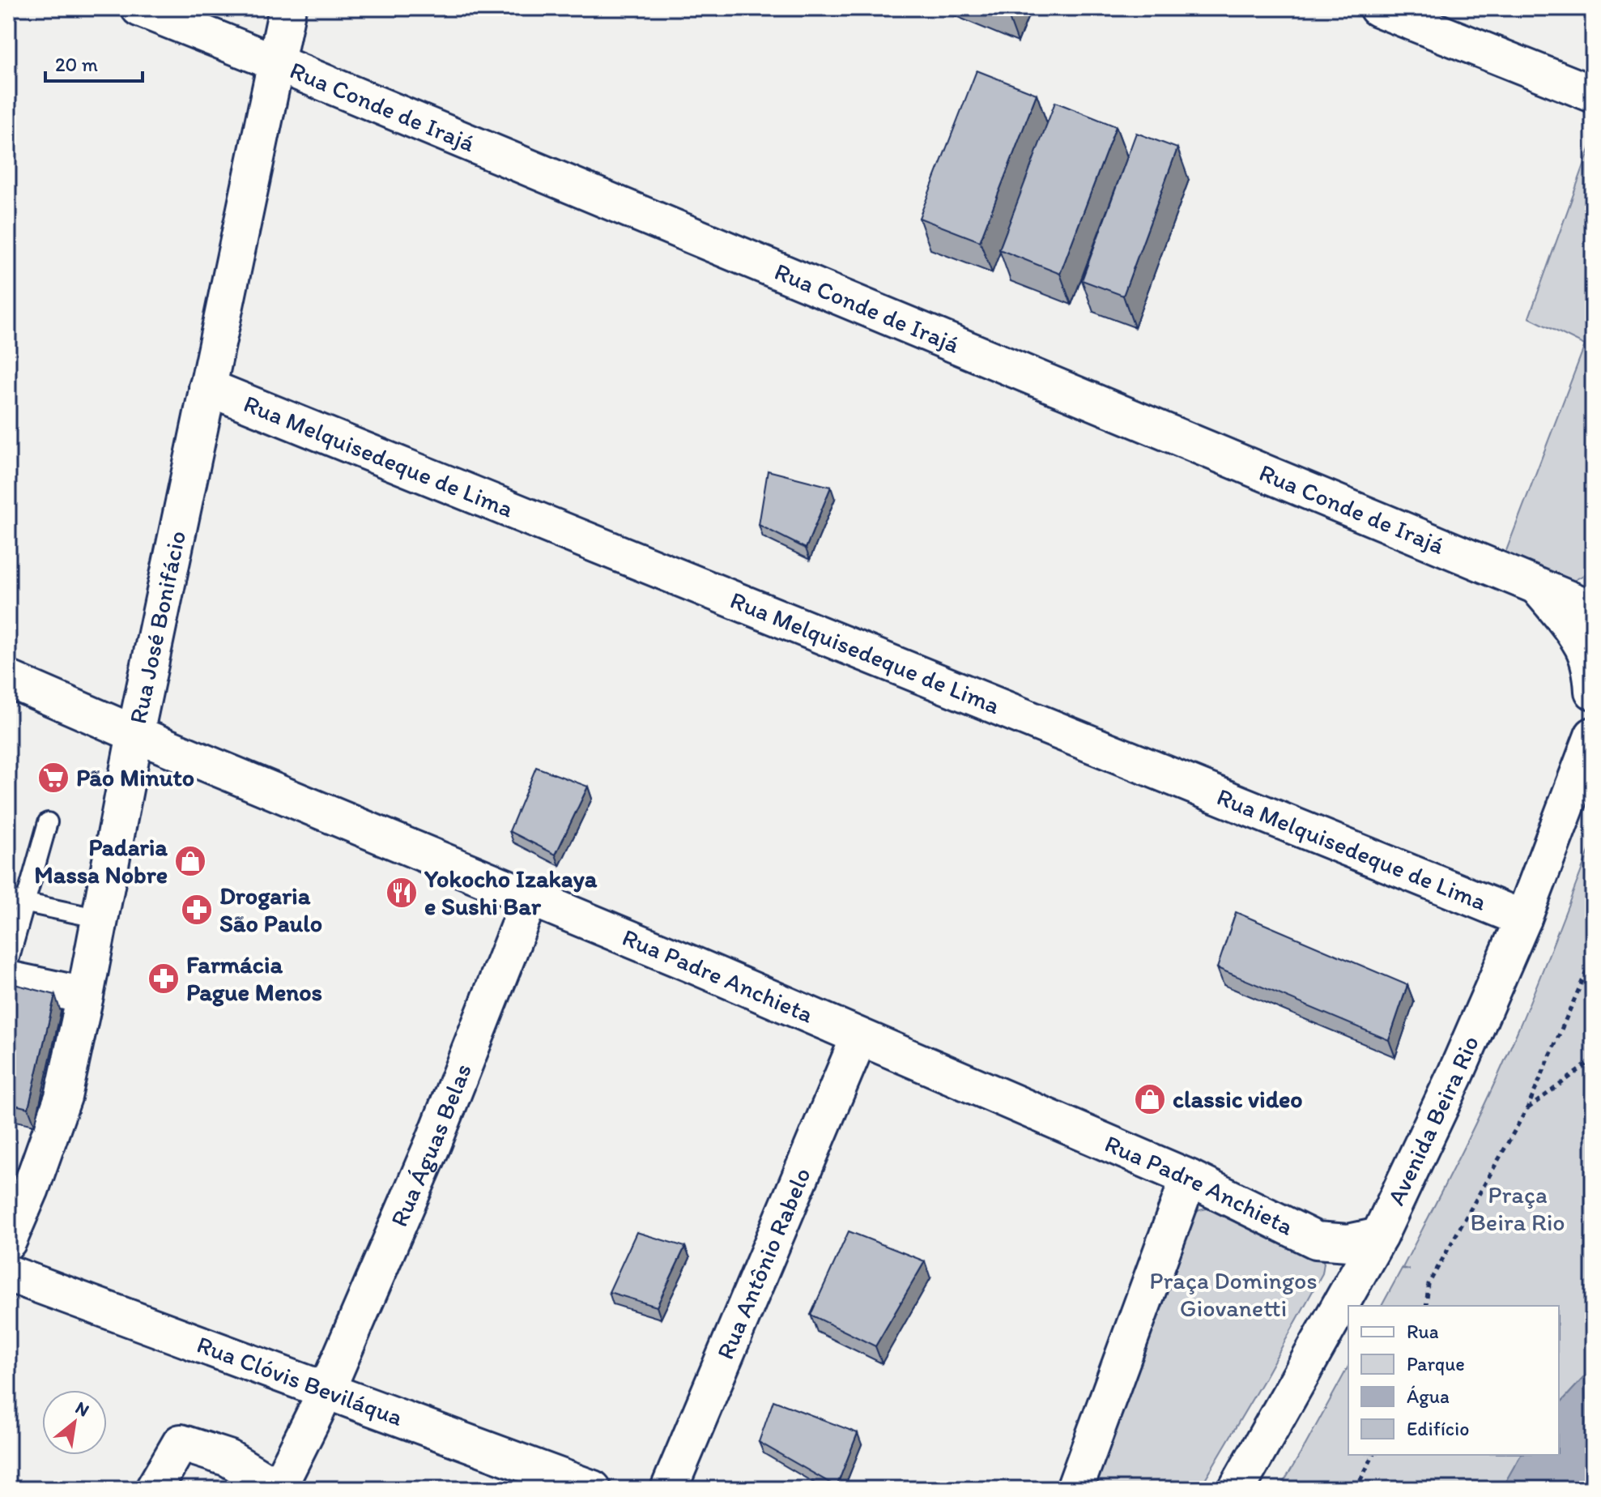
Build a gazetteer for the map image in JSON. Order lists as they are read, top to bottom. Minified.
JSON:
{"streets":{"main road":["Rua Conde de Irajá","Rua Melquisedeque de Lima","Rua José Bonifácio","Rua Padre Anchieta","Avenida Beira Rio","Rua Águas Belas","Rua Antônio Rabelo","Rua Clóvis Beviláqua"]},"crossings":[["Rua Conde de Irajá","Rua José Bonifácio"],["Rua Melquisedeque de Lima","Rua José Bonifácio"],["Rua Melquisedeque de Lima","Avenida Beira Rio"],["Rua José Bonifácio","Rua Padre Anchieta"],["Rua Padre Anchieta","Avenida Beira Rio"],["Rua Padre Anchieta","Rua Águas Belas"],["Rua Padre Anchieta","Rua Antônio Rabelo"],["Rua Águas Belas","Rua Clóvis Beviláqua"]],"parks":["Praça Beira Rio","Praça Domingos Giovanetti"],"places":{"supermarket":["Pão Minuto"],"shop":["Padaria Massa Nobre","classic video"],"restaurant":["Yokocho Izakaya e Sushi Bar"],"pharmacy":["Drogaria São Paulo","Farmácia Pague Menos"]},"legend":["Rua","Parque","Água","Edifício"],"scale_bar":"20 m","north":"top right"}
